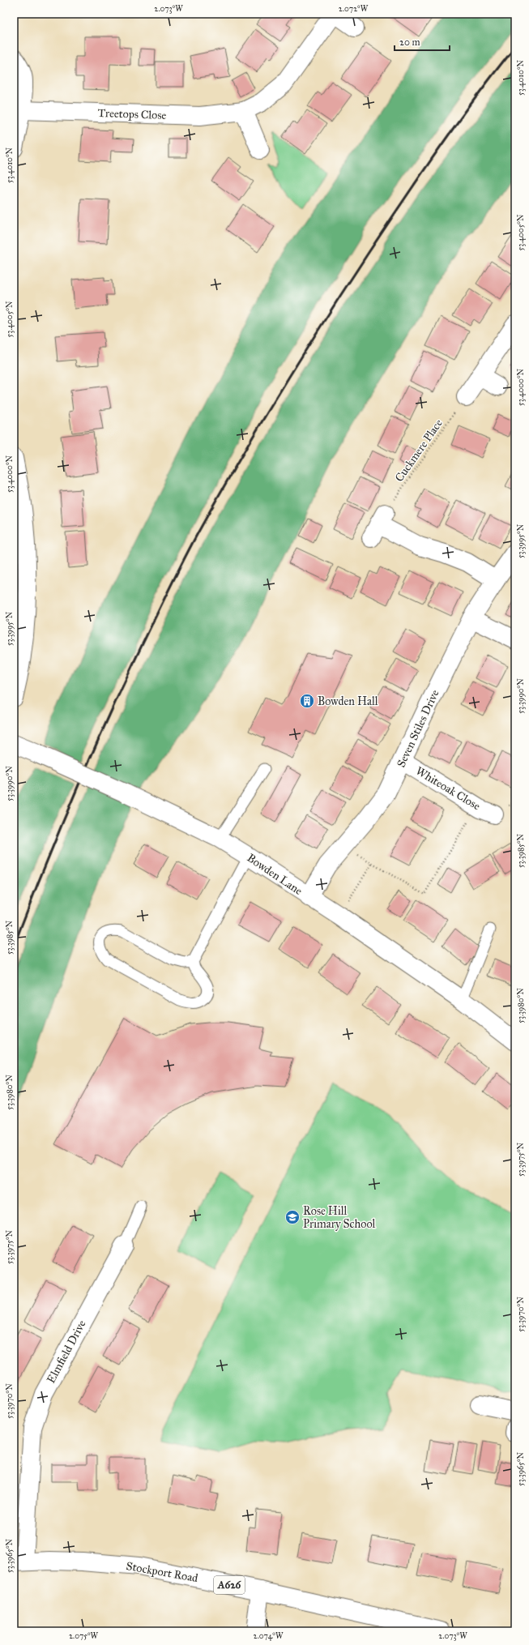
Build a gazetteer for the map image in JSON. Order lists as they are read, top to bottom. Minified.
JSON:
{"streets":{"street":["Treetops Close","Seven Stiles Drive","Whiteoak Close","Bowden Lane","Elmfield Drive","Stockport Road","A626"],"path":["Cuckmere Place"]},"crossings":[["Seven Stiles Drive","Whiteoak Close"],["Seven Stiles Drive","Bowden Lane"],["Elmfield Drive","Stockport Road"]],"places":{"building":["Bowden Hall"],"school or university":["Rose Hill Primary School"]},"scale_bar":"20 m","coordinates":["2.073°W","2.072°W","53.4010°N","53.4005°N","53.4000°N","53.3995°N","53.3990°N","53.3985°N","53.3980°N","53.3975°N","53.3970°N","53.3965°N","2.075°W","2.074°W"]}
